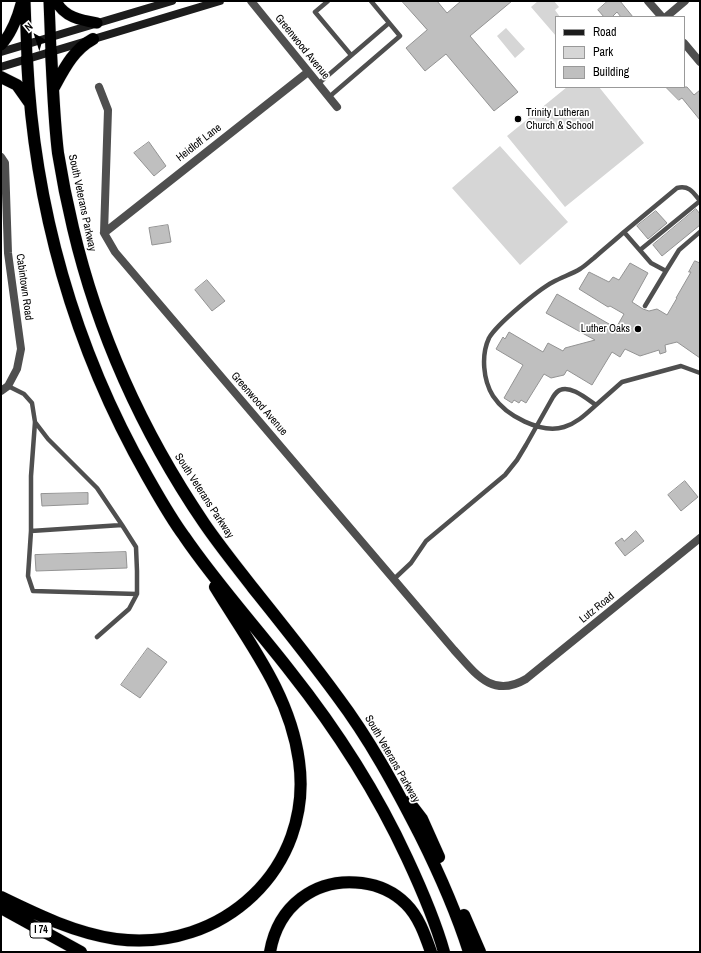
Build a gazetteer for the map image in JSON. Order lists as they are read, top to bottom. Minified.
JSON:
{"streets":{"highway":["South Veterans Parkway","I 74"],"street":["Greenwood Avenue","Heidloff Lane","Cabintown Road","Lutz Road"]},"crossings":[["Greenwood Avenue","Heidloff Lane"],["Greenwood Avenue","Lutz Road"]],"places":["Trinity Lutheran Church & School","Luther Oaks"],"legend":["Road","Park","Building"],"north":"top left"}
